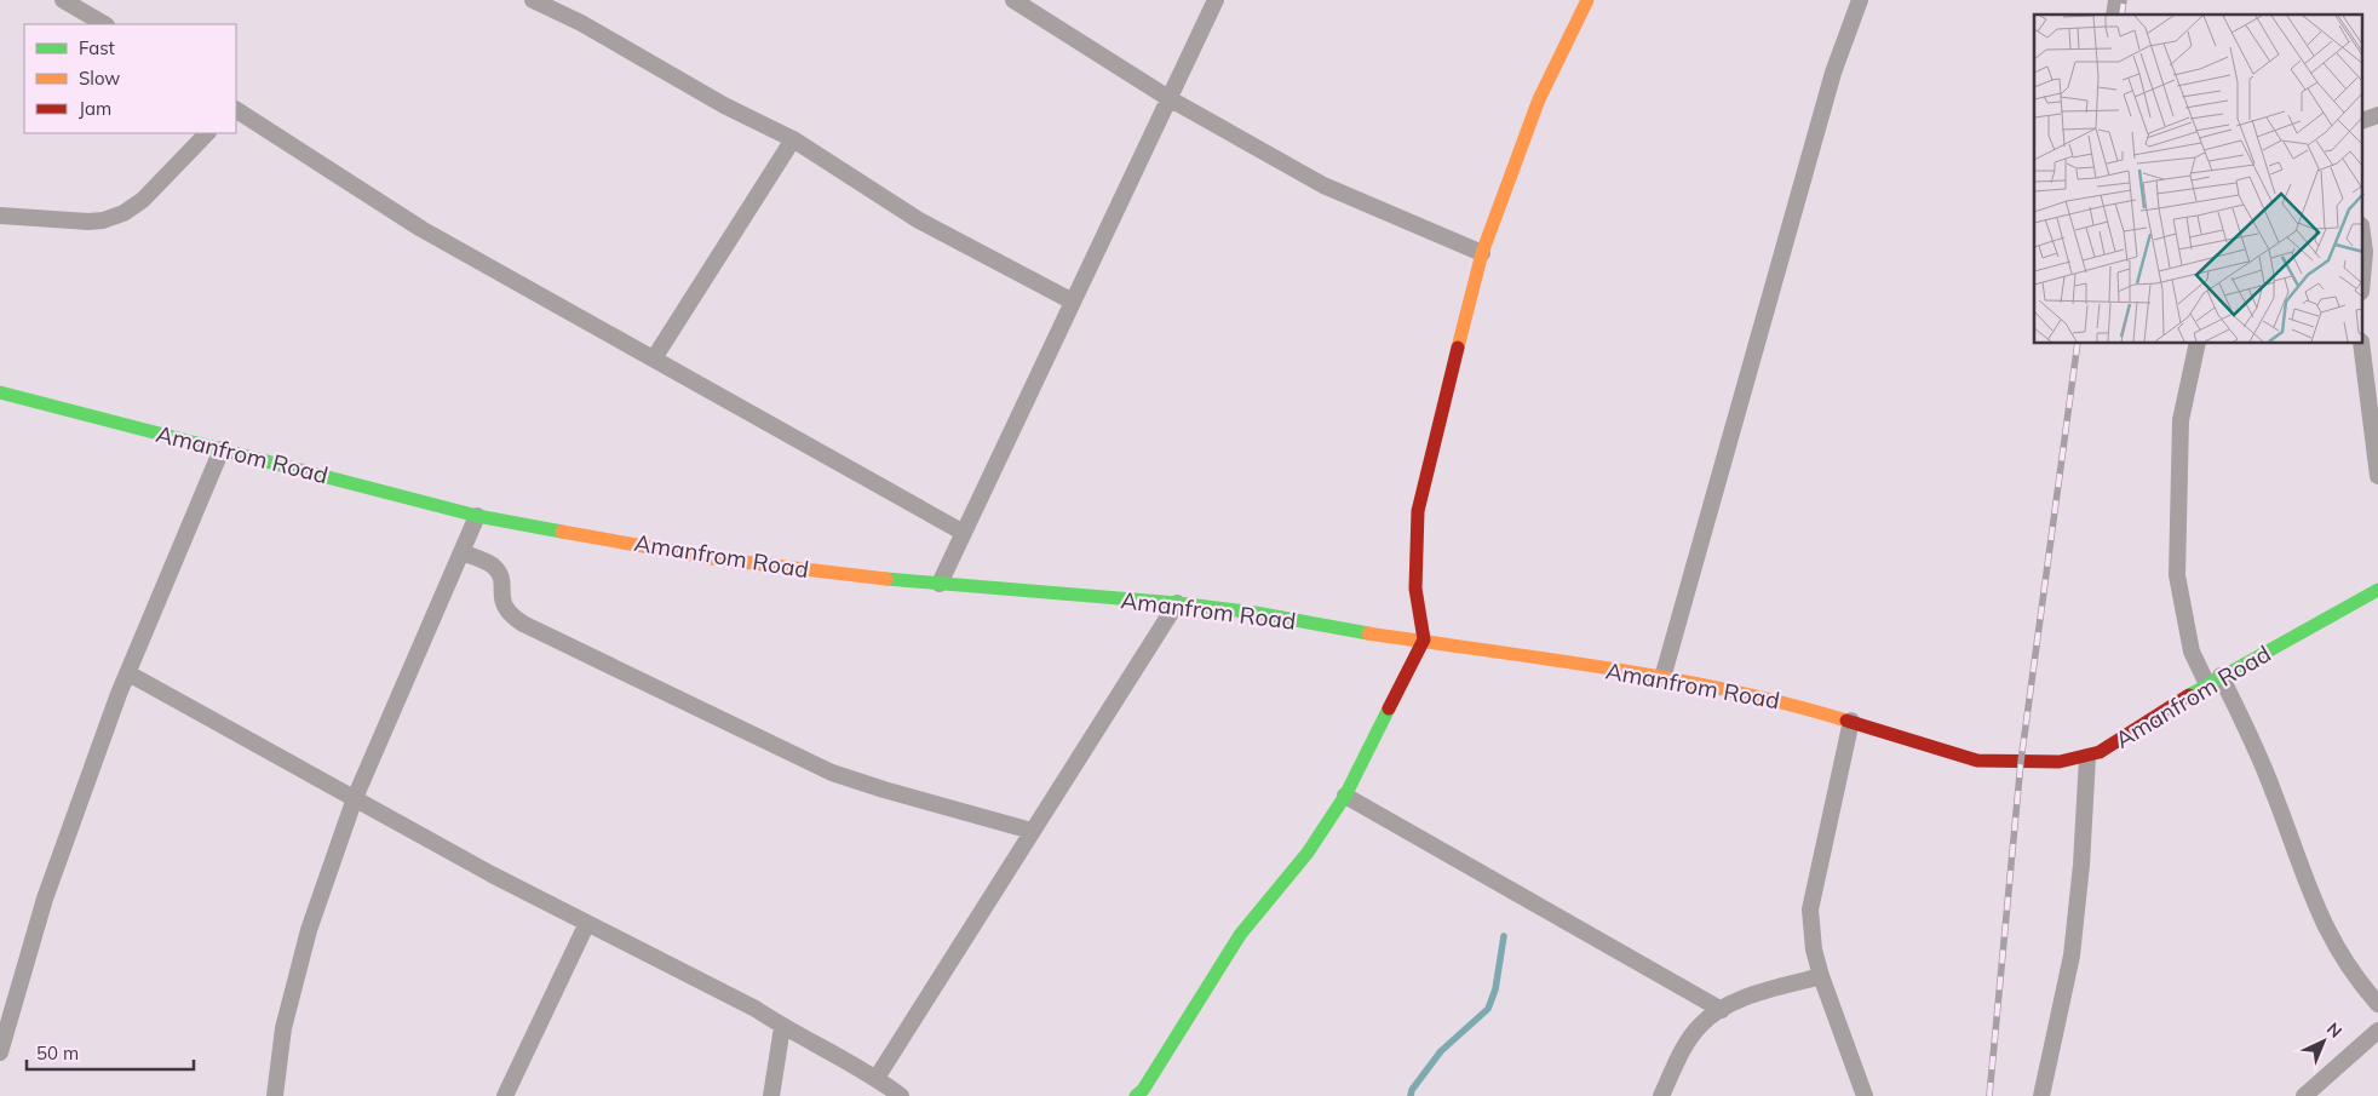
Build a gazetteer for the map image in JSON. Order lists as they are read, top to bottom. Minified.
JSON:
{"streets":{"street":["Amanfrom Road"]},"legend":["Fast","Slow","Jam"],"scale_bar":"50 m","north":"top right"}
